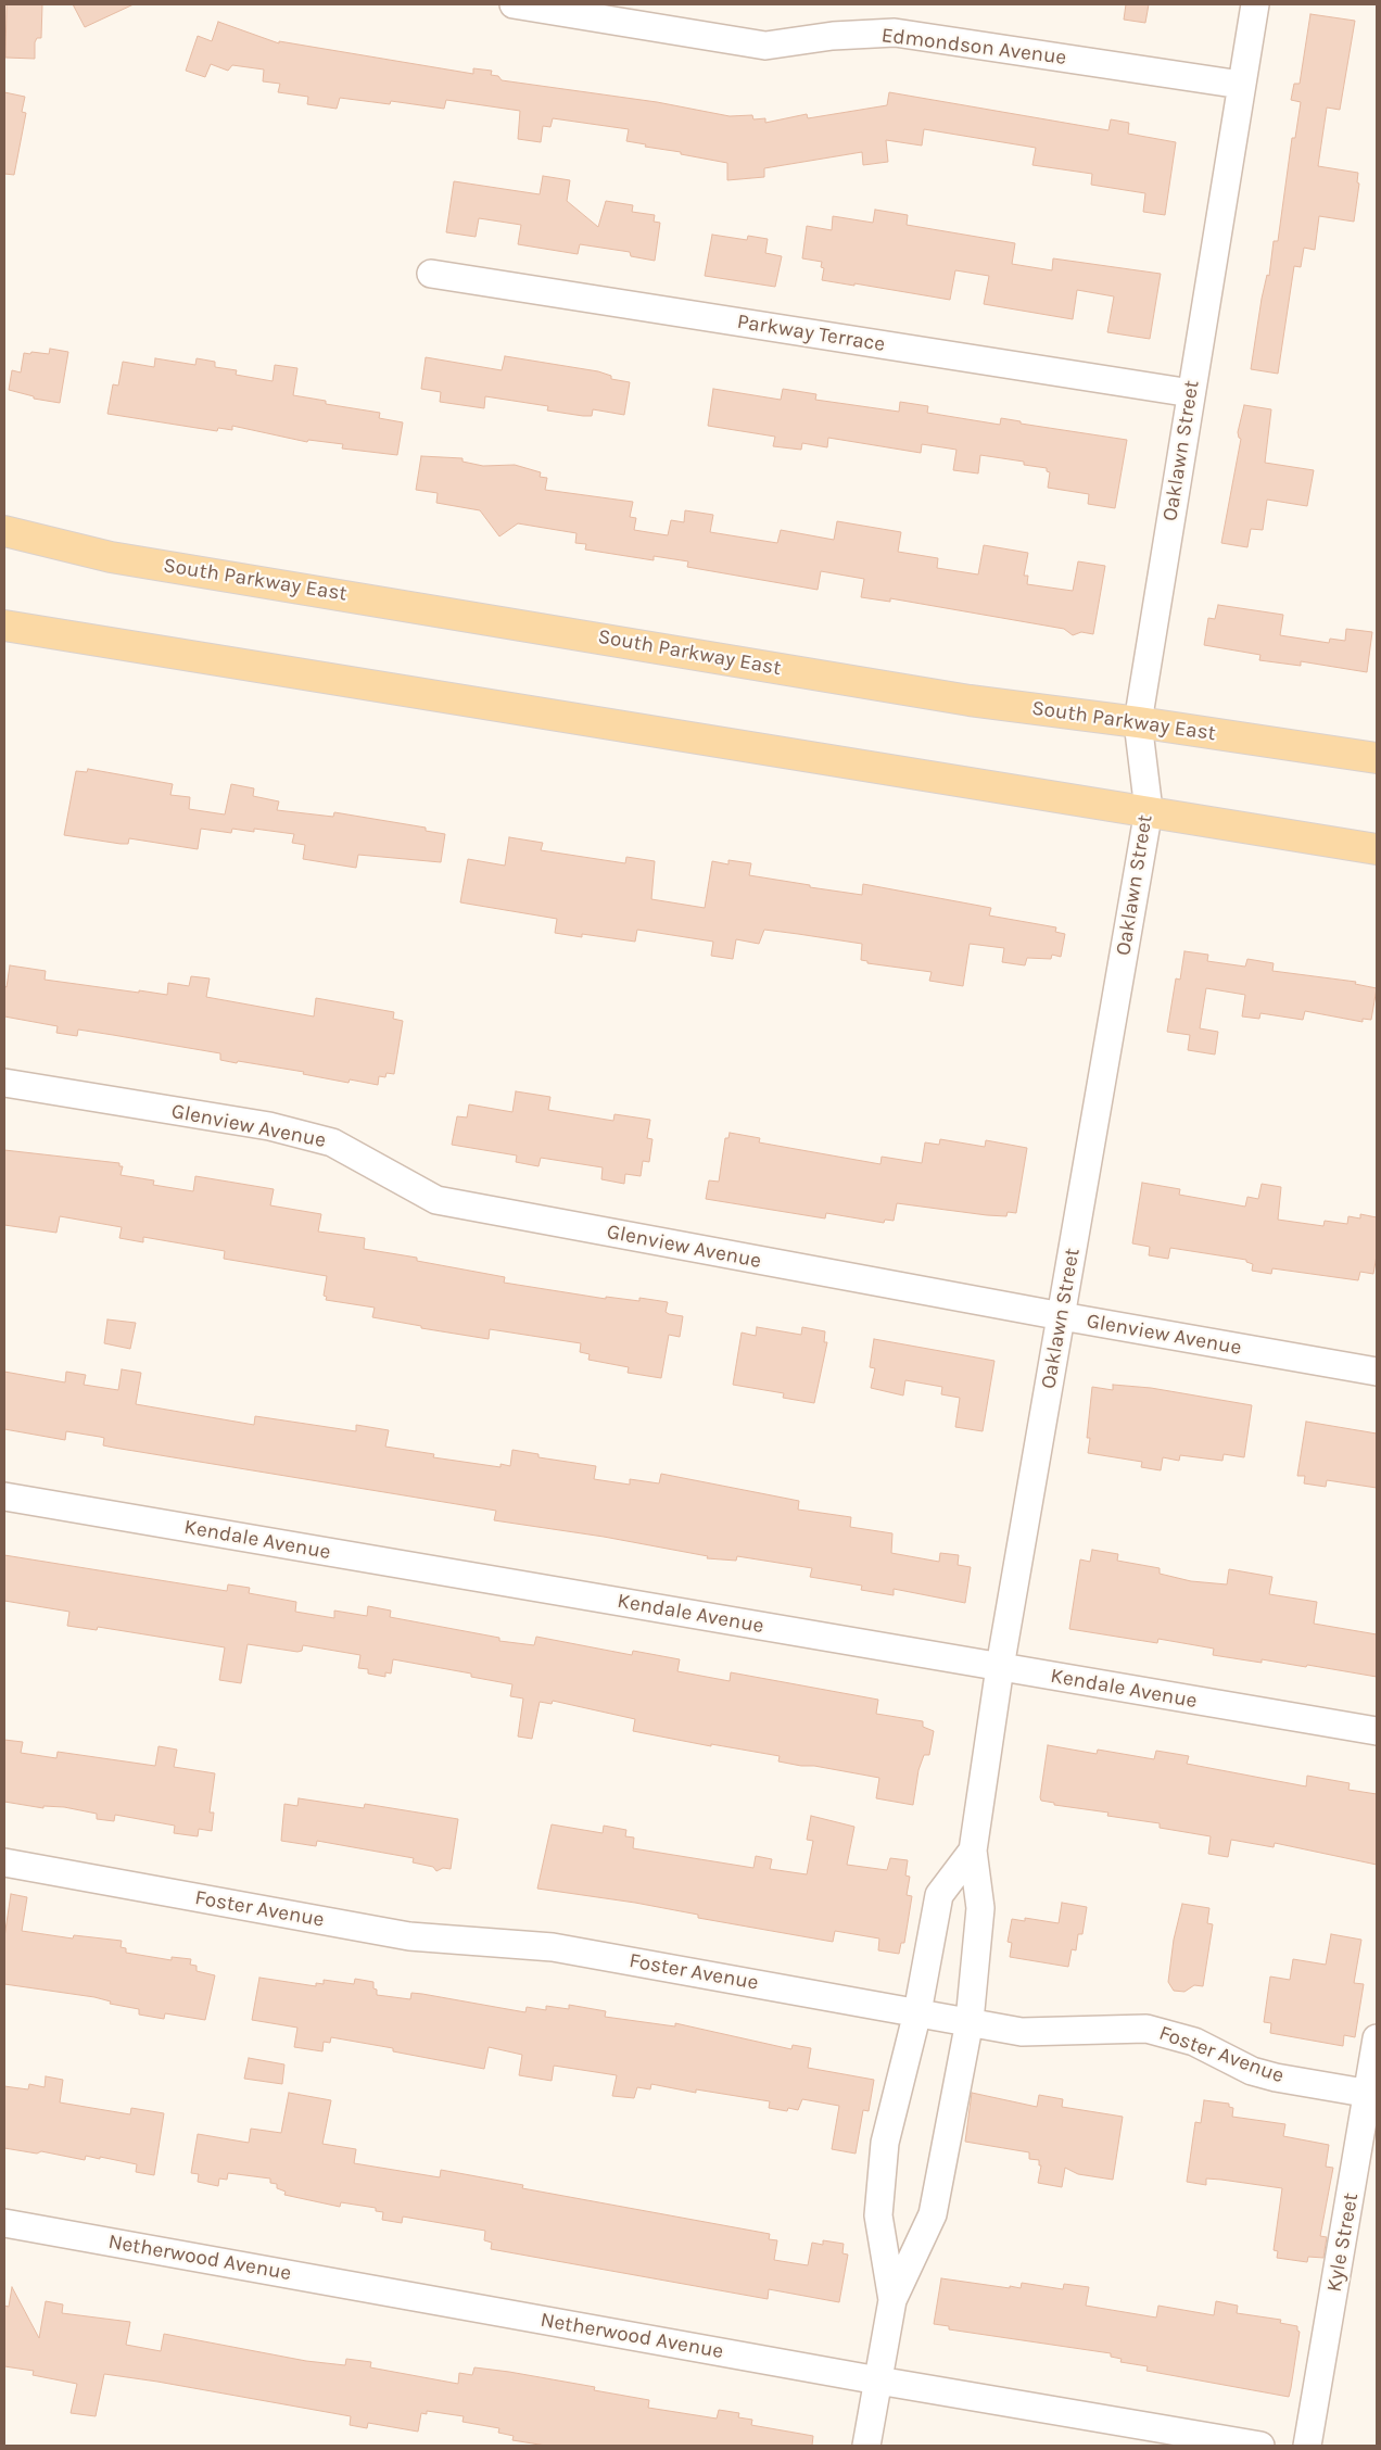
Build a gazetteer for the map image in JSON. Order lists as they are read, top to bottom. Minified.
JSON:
{"streets":{"main road":["South Parkway East"],"street":["Edmondson Avenue","Parkway Terrace","Oaklawn Street","Glenview Avenue","Kendale Avenue","Foster Avenue","Kyle Street","Netherwood Avenue"]},"crossings":[["Edmondson Avenue","Oaklawn Street"],["Parkway Terrace","Oaklawn Street"],["Oaklawn Street","South Parkway East"],["Oaklawn Street","Glenview Avenue"],["Oaklawn Street","Kendale Avenue"],["Foster Avenue","Kyle Street"]]}
